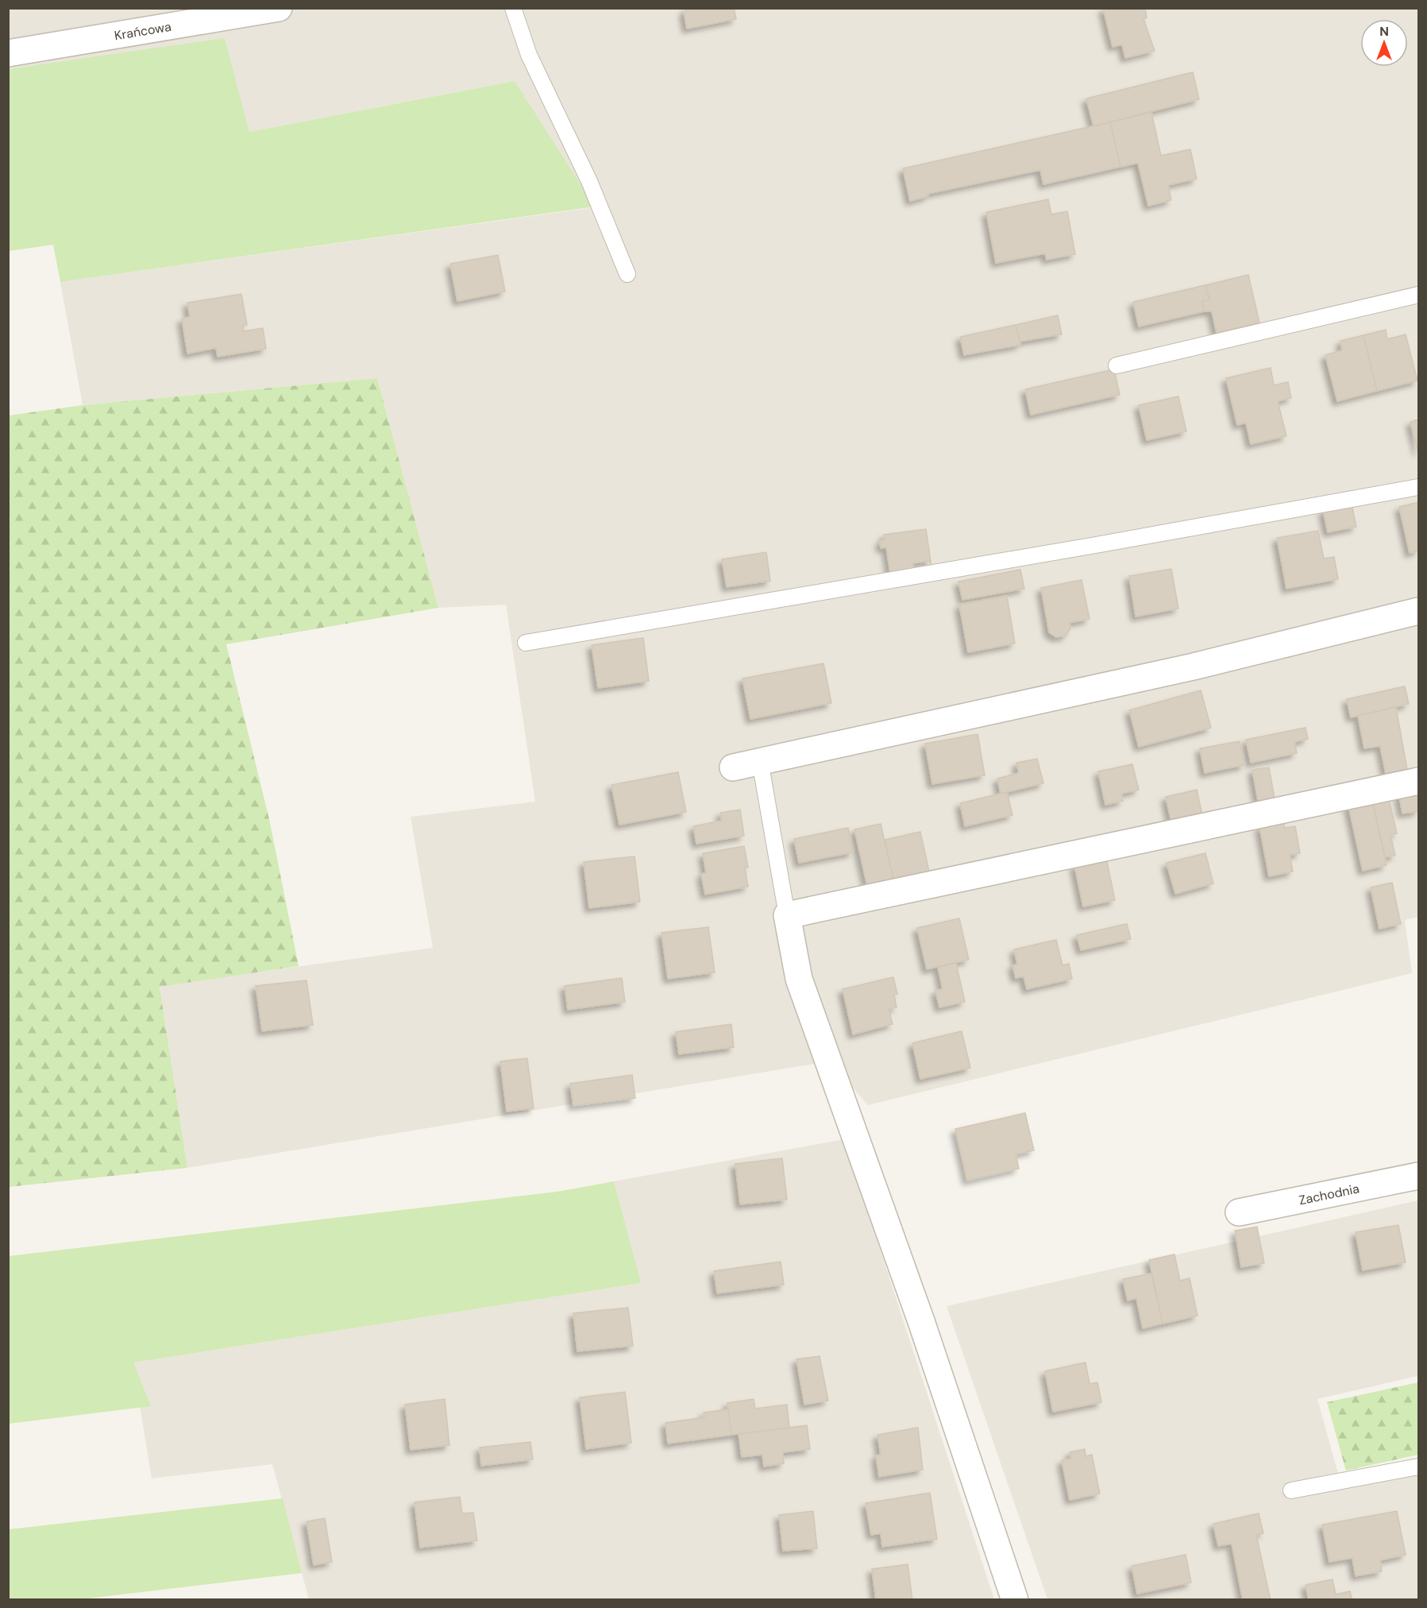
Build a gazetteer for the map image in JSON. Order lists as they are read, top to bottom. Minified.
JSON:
{"streets":{"street":["Krańcowa","Zachodnia"]},"north":"top"}
